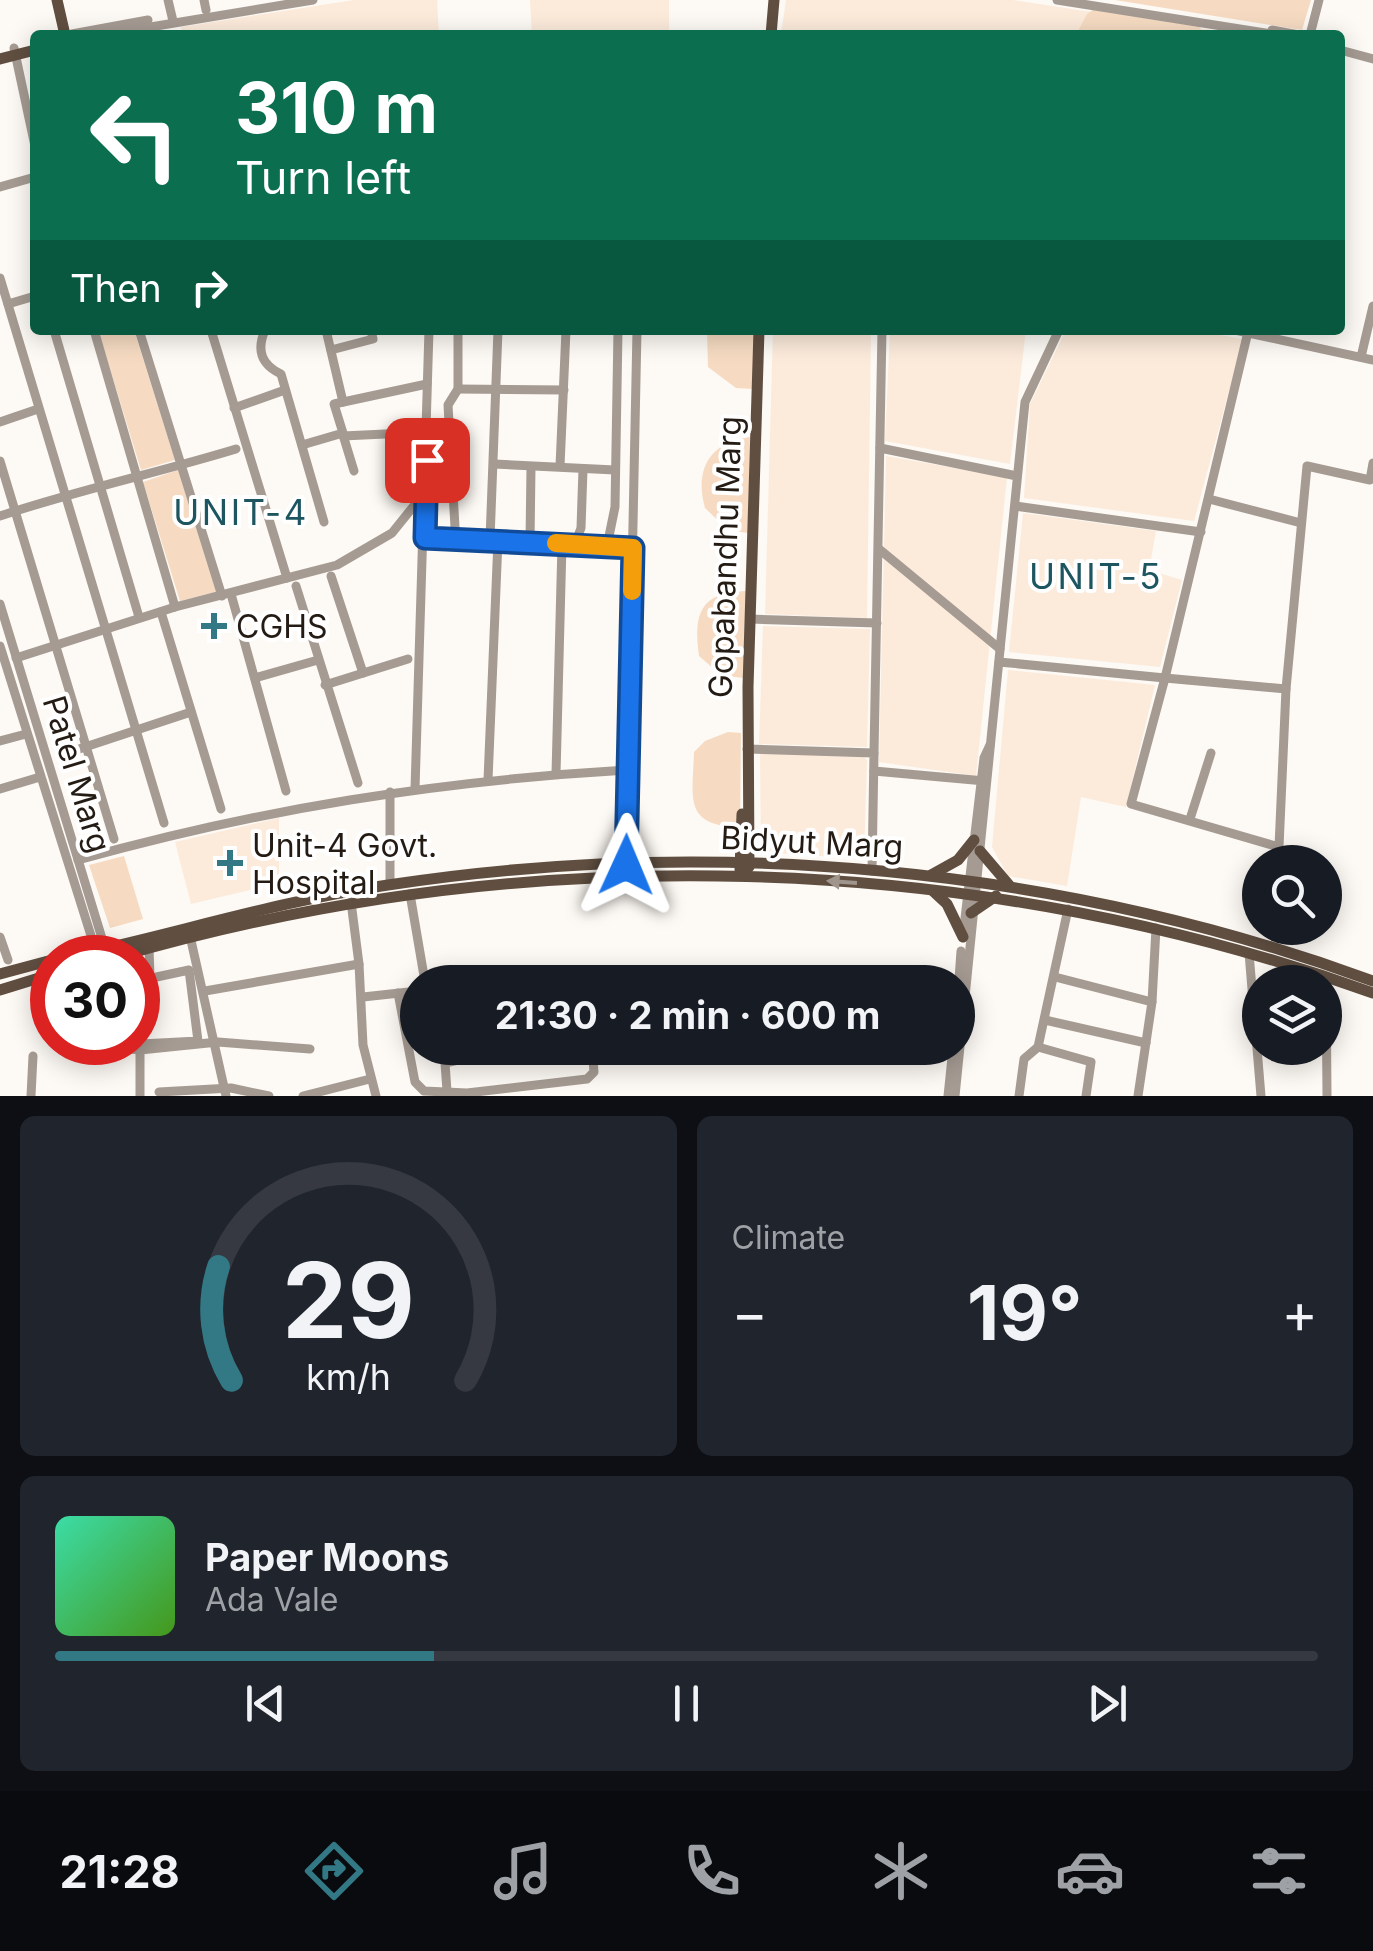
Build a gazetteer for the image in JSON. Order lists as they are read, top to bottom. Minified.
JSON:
{"streets":{"main road":["Gopabandhu Marg","Bidyut Marg"],"street":["Patel Marg"]},"crossings":[["Gopabandhu Marg","Bidyut Marg"]],"districts":["UNIT-4","UNIT-5"],"places":{"health":["CGHS","Unit-4 Govt. Hospital"]},"page":{"turn":["310 m","Turn left"],"then":"Then","limit":"30","trip":"21:30 · 2 min · 600 m","tile":"Climate","heat":["−","19°","+"],"song":["Paper Moons","Ada Vale"],"tabs":"21:28","gauge":["29","km/h"]}}
